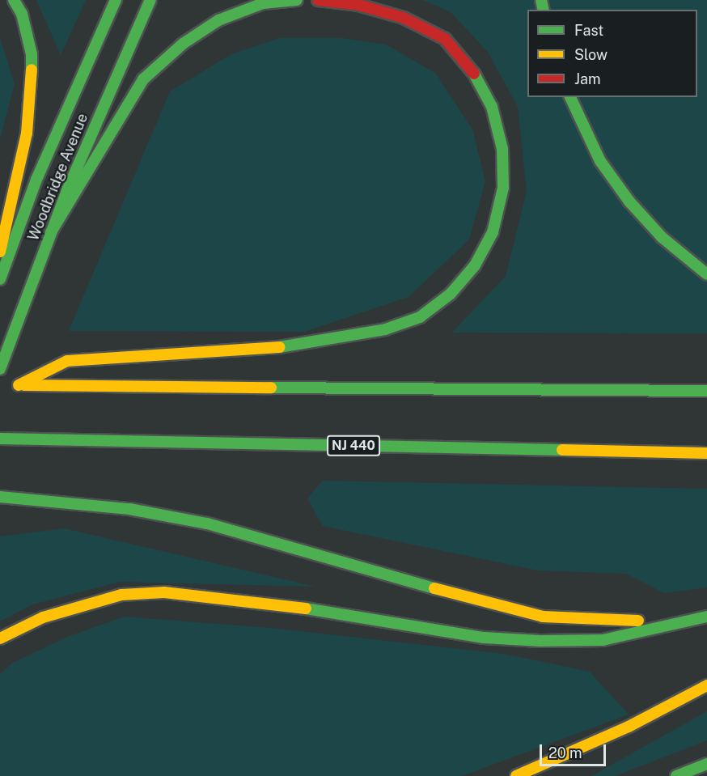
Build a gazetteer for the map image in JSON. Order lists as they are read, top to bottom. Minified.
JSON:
{"streets":{"main road":["Woodbridge Avenue","NJ 440"]},"legend":["Fast","Slow","Jam"],"scale_bar":"20 m"}
